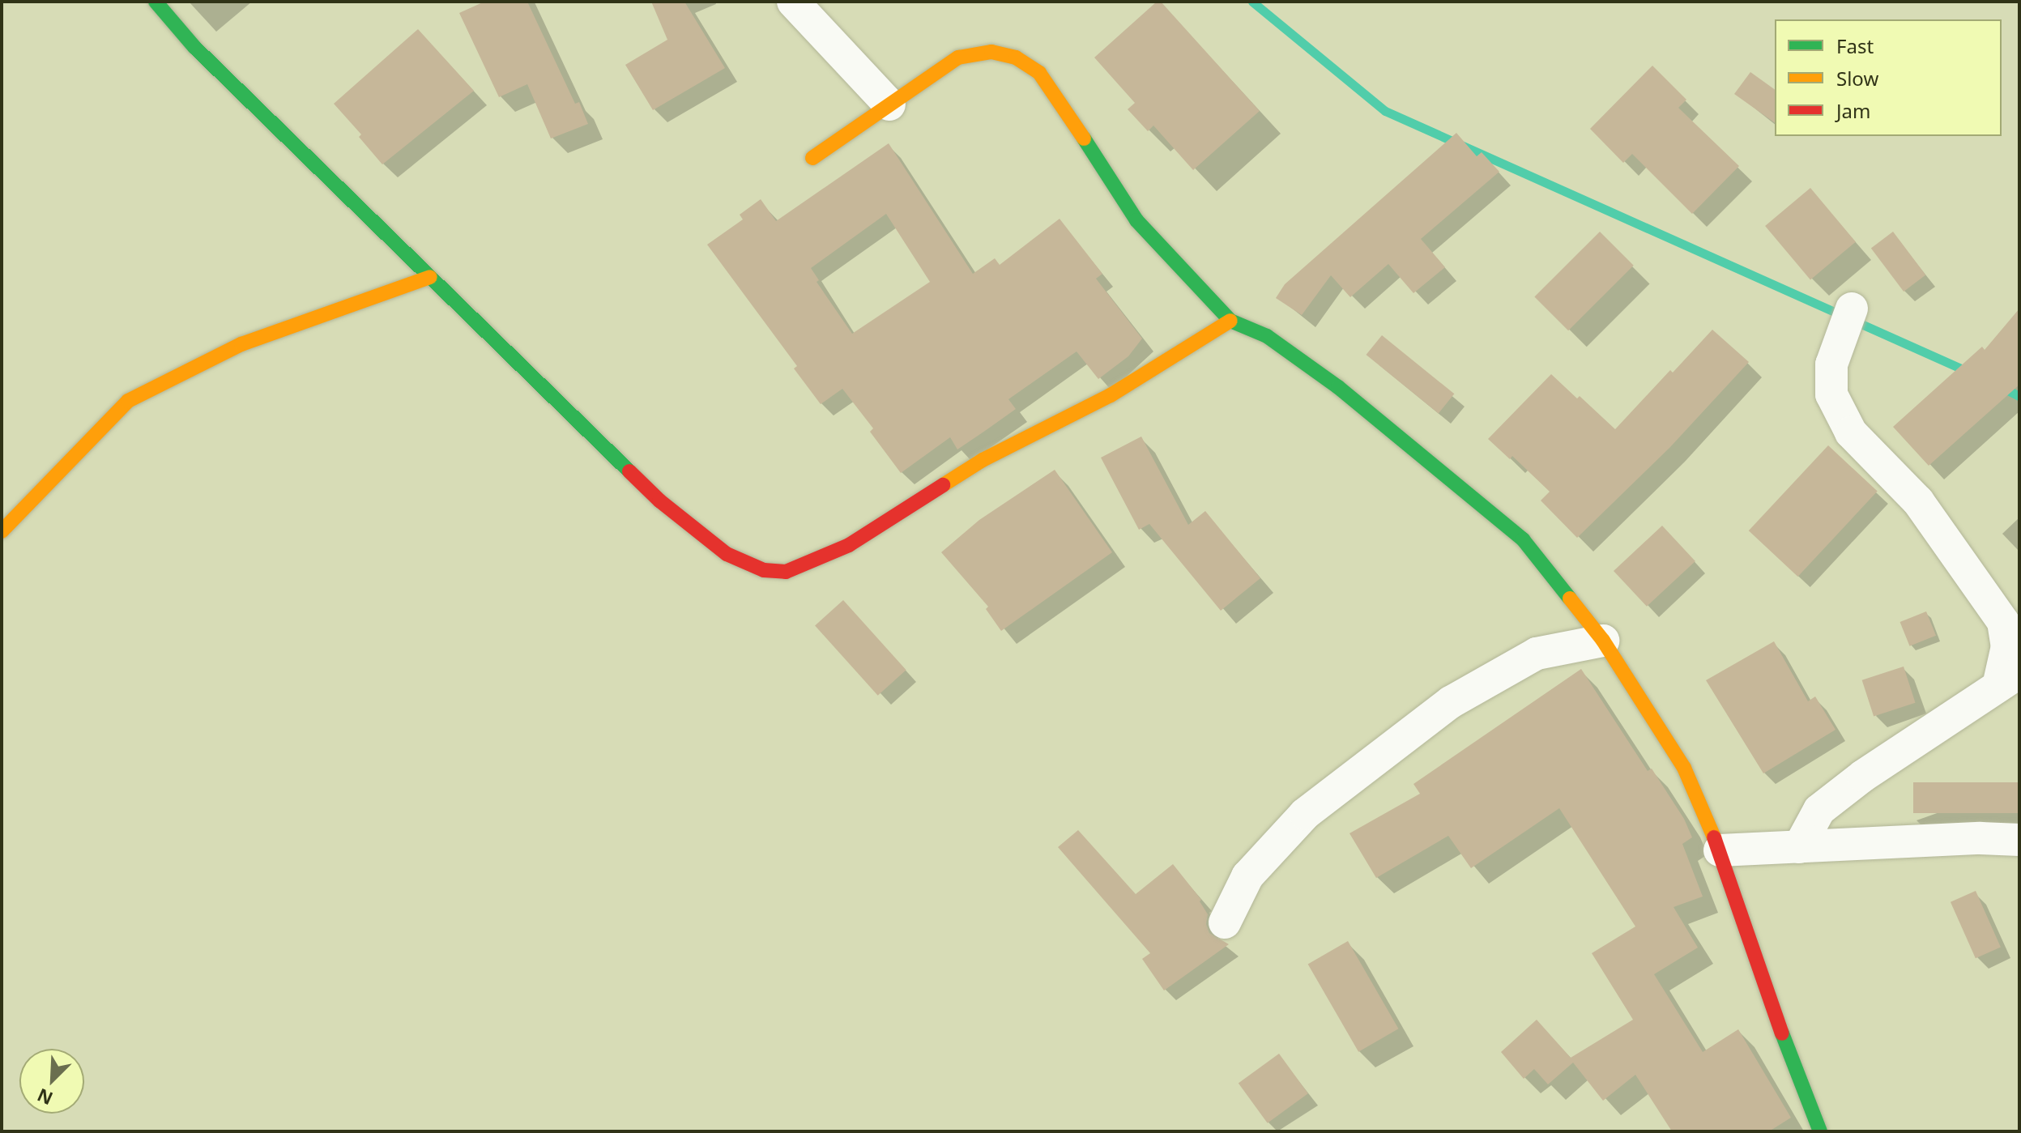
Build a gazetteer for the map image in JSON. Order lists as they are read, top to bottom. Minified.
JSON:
{"legend":["Fast","Slow","Jam"],"north":"bottom left"}
